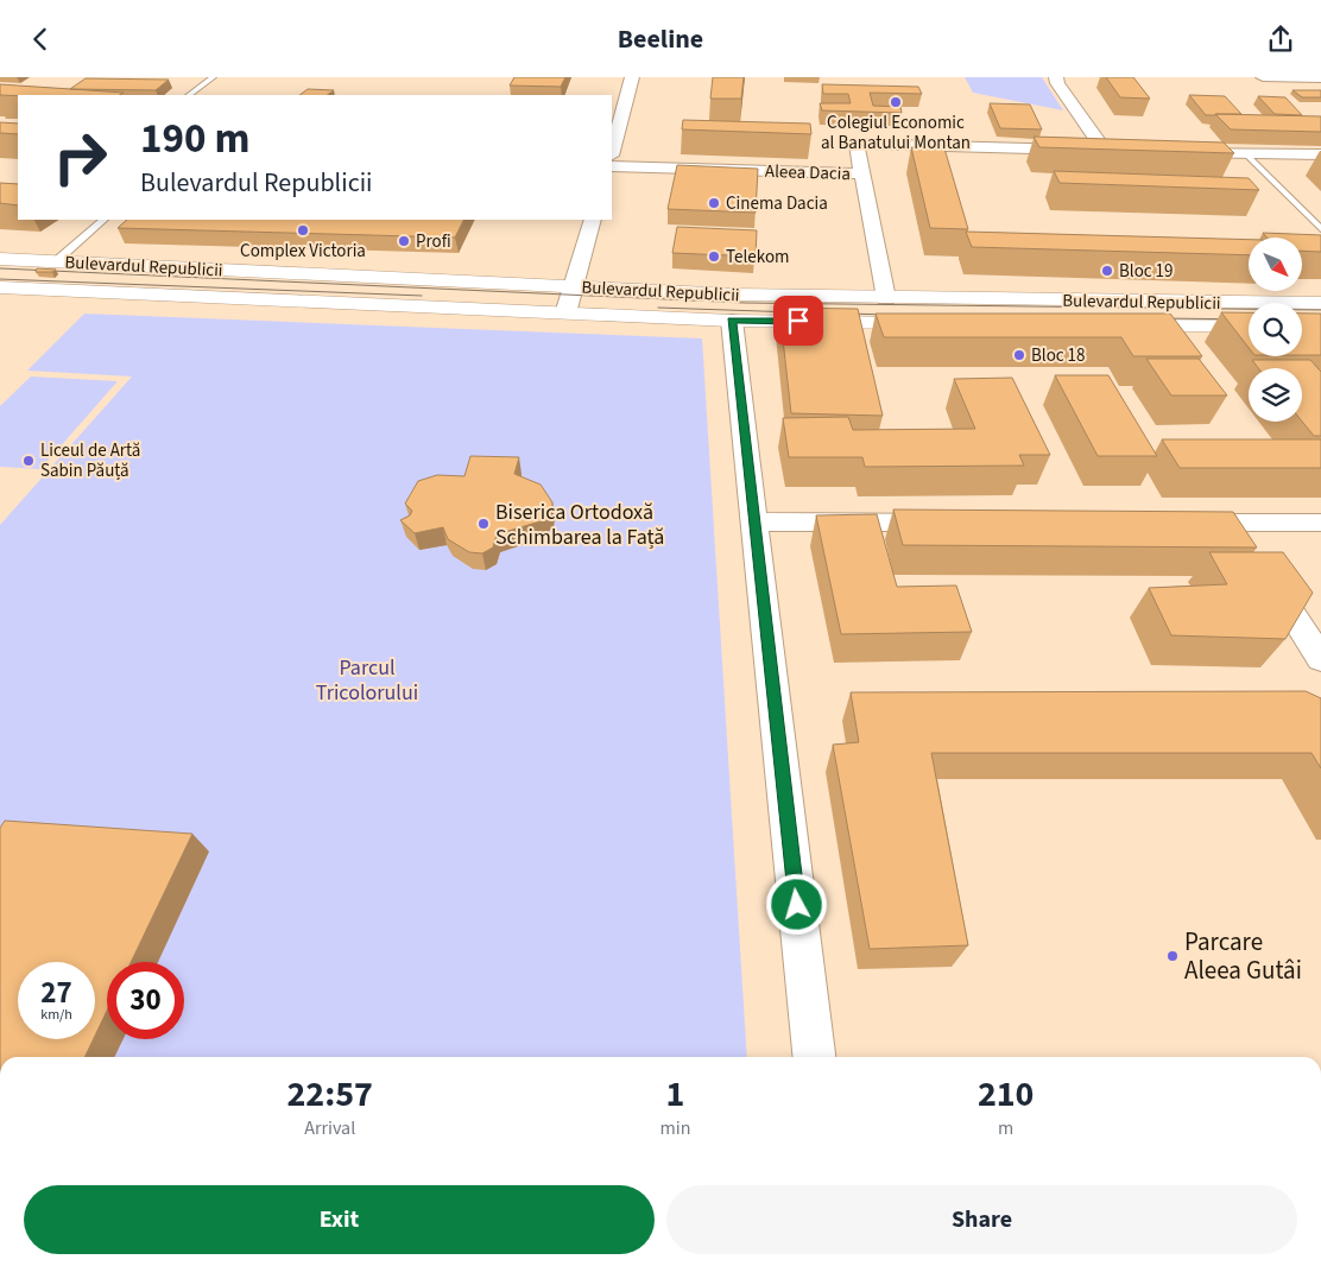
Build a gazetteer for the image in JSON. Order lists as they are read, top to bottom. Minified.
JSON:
{"streets":{"main road":["Bulevardul Republicii"],"street":["Aleea Dacia"]},"crossings":[["Aleea Dacia","Bulevardul Republicii"]],"parks":["Parcul Tricolorului"],"places":["Colegiul Economic al Banatului Montan","Cinema Dacia","Complex Victoria","Profi","Telekom","Bloc 19","Bloc 18","Liceul de Artă Sabin Păuță","Biserica Ortodoxă Schimbarea la Față","Parcare Aleea Gutâi"],"north":"bottom right","page":{"header":"Beeline","turn":["190 m","Bulevardul Republicii"],"speed":"27 km/h","limit":"30","eta":["22:57","Arrival","1","min","210","m"],"buttons":["Exit","Share"]}}
